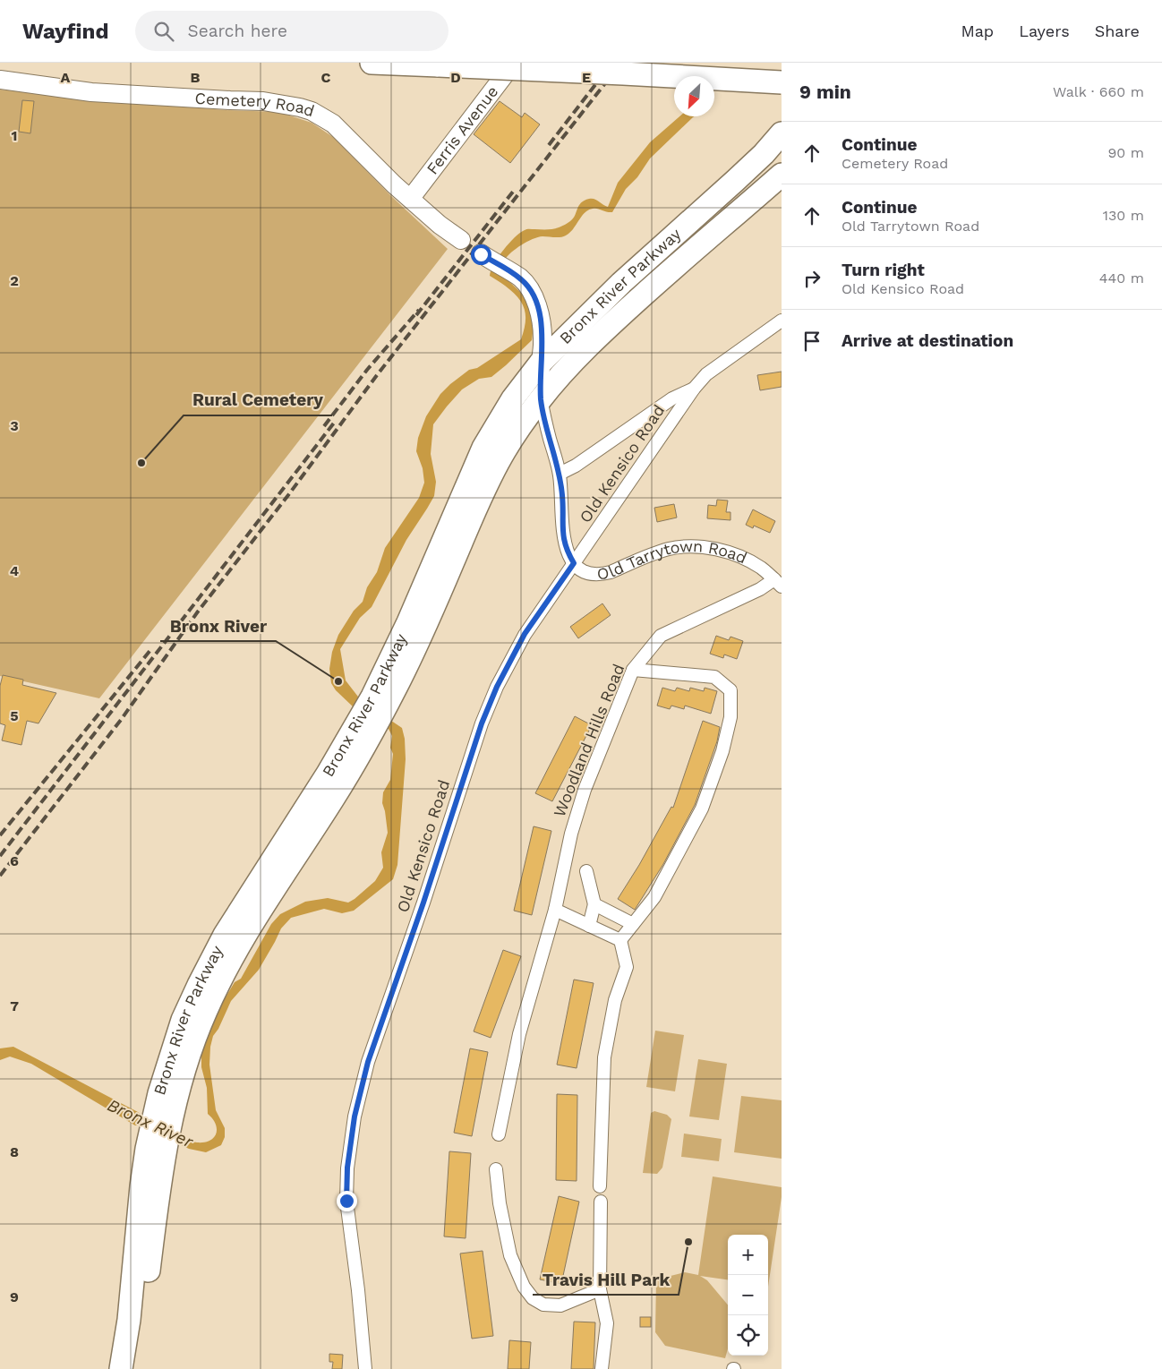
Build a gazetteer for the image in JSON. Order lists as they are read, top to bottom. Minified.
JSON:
{"streets":{"highway":["Bronx River Parkway"],"street":["Cemetery Road","Ferris Avenue","Old Kensico Road","Old Tarrytown Road","Woodland Hills Road"]},"crossings":[["Cemetery Road","Ferris Avenue"],["Bronx River Parkway","Old Tarrytown Road"],["Old Kensico Road","Old Tarrytown Road"],["Old Tarrytown Road","Woodland Hills Road"]],"water":["Bronx River"],"places":["Rural Cemetery","Bronx River","Travis Hill Park"],"north":"bottom left","page":{"header":"Wayfind","search":"Search here","nav":["Map","Layers","Share"],"heading":["9 min","Walk · 660 m"],"list":[["Continue","Cemetery Road","90 m"],["Continue","Old Tarrytown Road","130 m"],["Turn right","Old Kensico Road","440 m"],"Arrive at destination"],"map_buttons":["+","−"]},"grid":{"columns":["A","B","C","D","E"],"rows":["1","2","3","4","5","6","7","8","9"]}}
